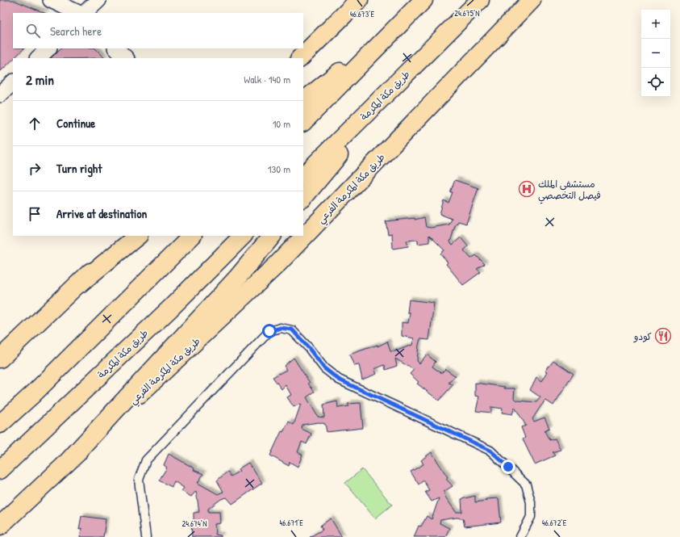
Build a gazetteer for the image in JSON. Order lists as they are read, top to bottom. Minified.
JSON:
{"streets":{"main road":["طريق مكة المكرمة","طريق مكة المكرمة الفرعي"]},"places":{"hospital":["مستشفى الملك فيصل التخصصي"],"restaurant":["كودو"]},"page":{"map_buttons":["+","−"],"search":"Search here","heading":["2 min","Walk · 140 m"],"list":[["Continue","10 m"],["Turn right","130 m"],"Arrive at destination"]},"coordinates":["24.675°N","46.673°E","46.671°E","46.672°E","24.674°N"]}
